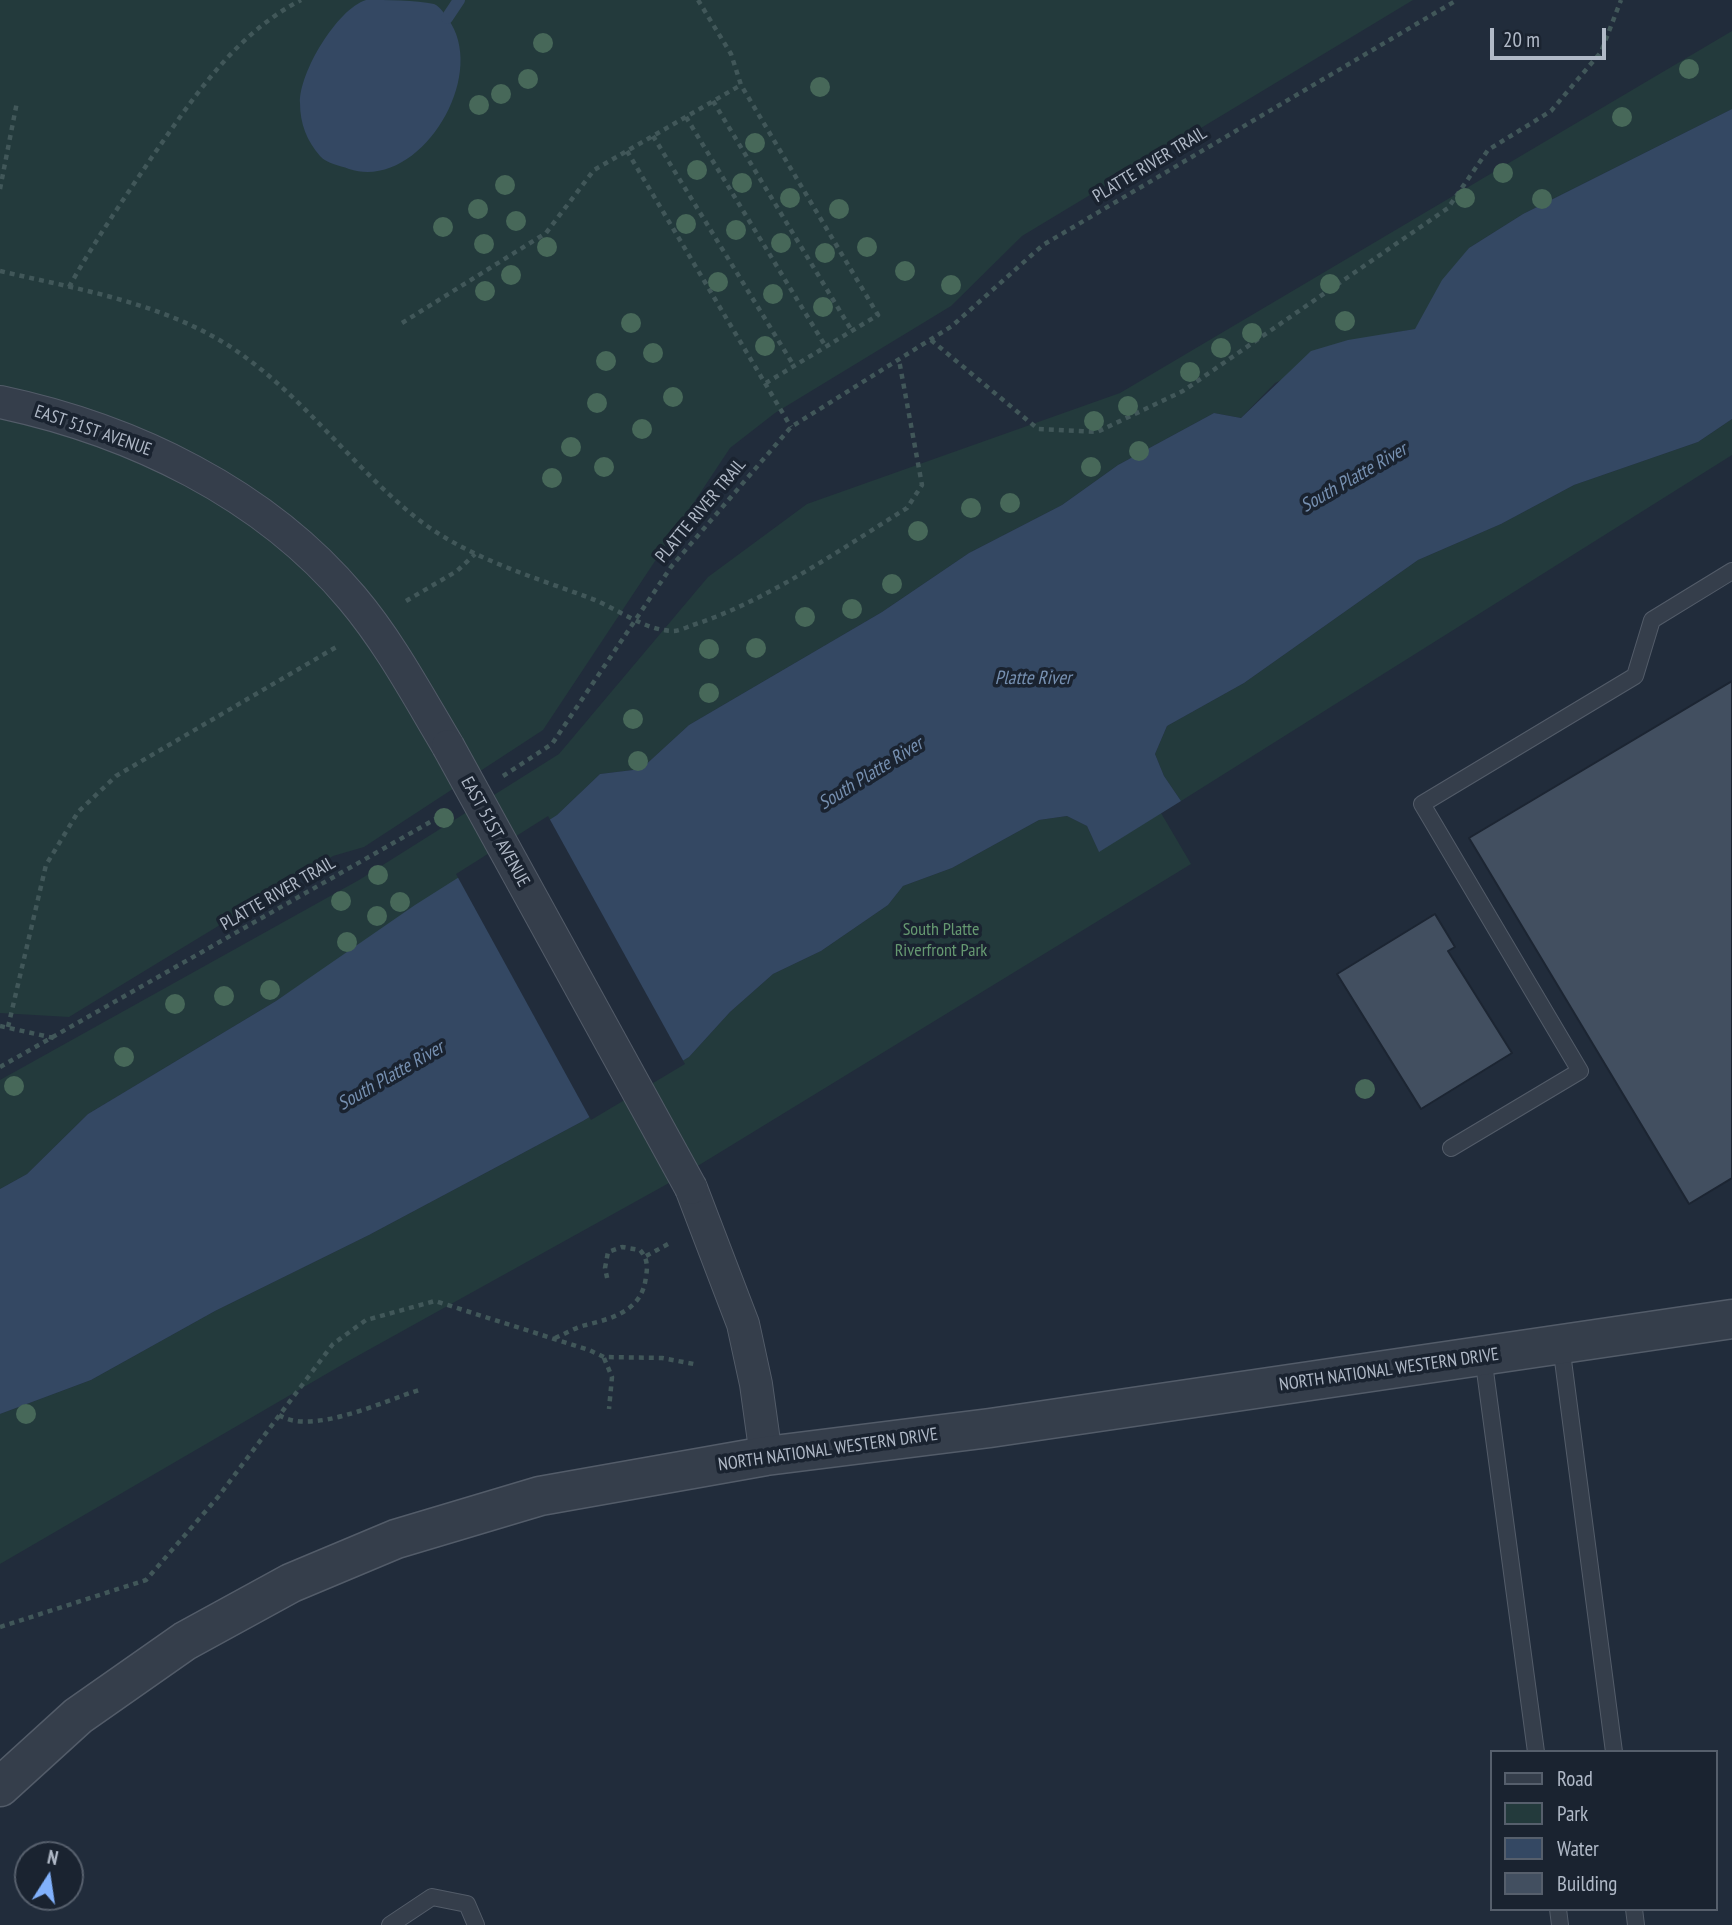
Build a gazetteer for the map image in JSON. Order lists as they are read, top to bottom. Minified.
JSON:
{"streets":{"street":["EAST 51ST AVENUE","NORTH NATIONAL WESTERN DRIVE"],"path":["PLATTE RIVER TRAIL"]},"crossings":[["EAST 51ST AVENUE","NORTH NATIONAL WESTERN DRIVE"]],"water":["South Platte River","Platte River"],"parks":["South Platte Riverfront Park"],"legend":["Road","Park","Water","Building"],"scale_bar":"20 m","north":"top"}
